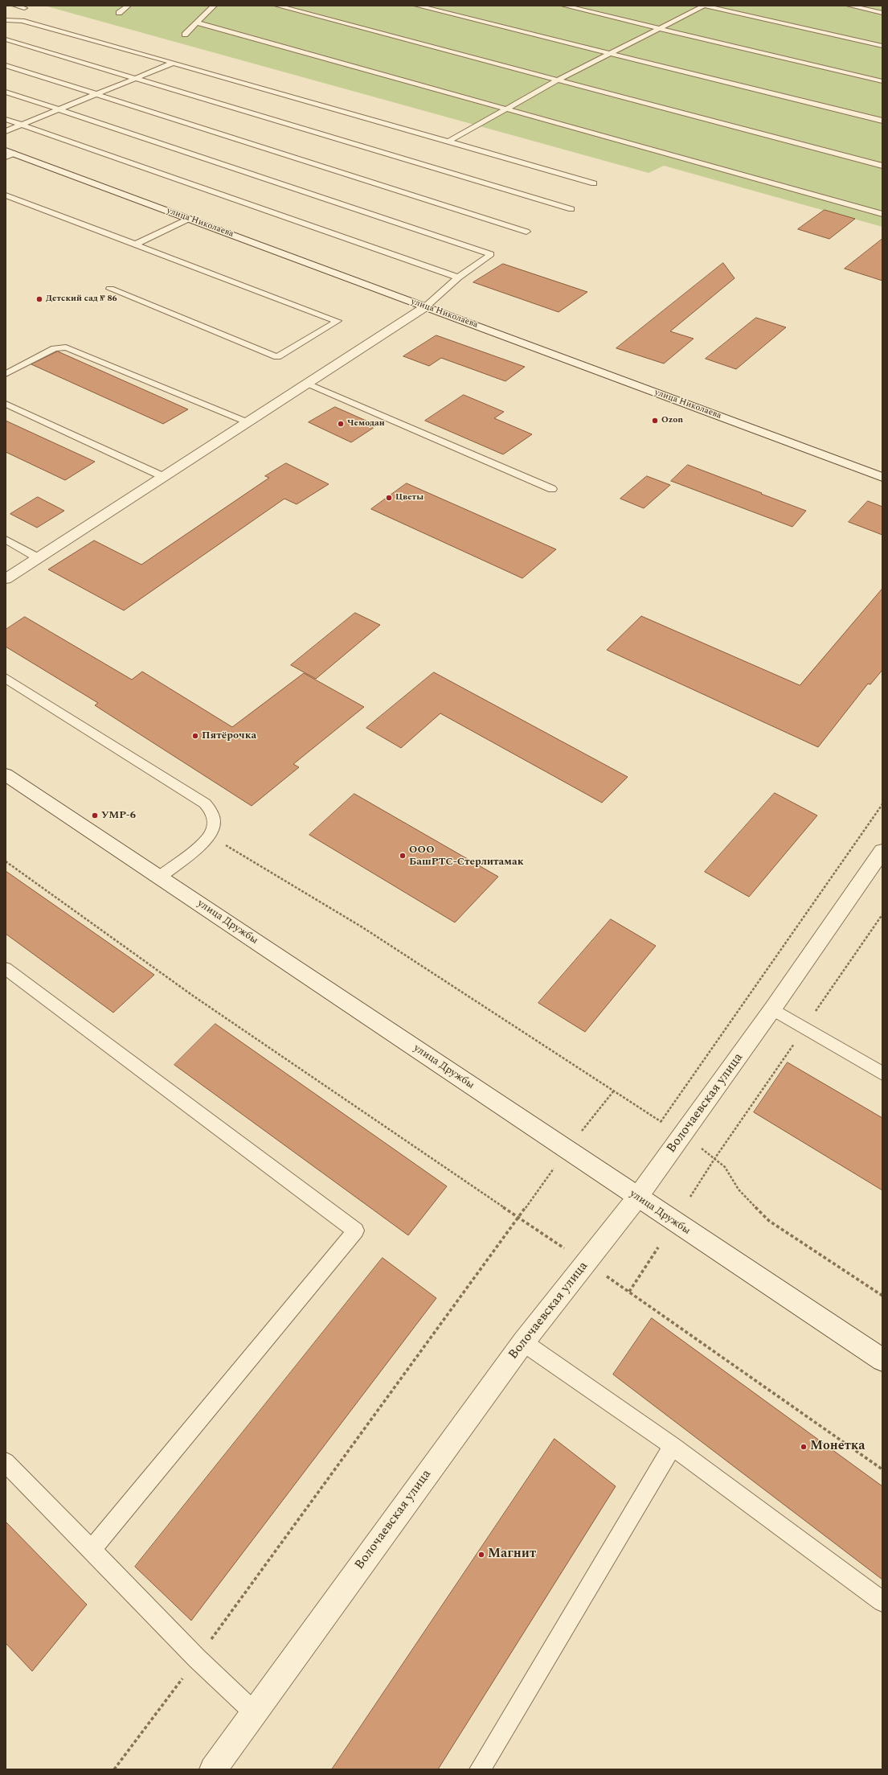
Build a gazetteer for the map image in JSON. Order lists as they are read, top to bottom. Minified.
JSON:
{"streets":{"main road":["улица Николаева","улица Дружбы","Волочаевская улица"]},"crossings":[["улица Дружбы","Волочаевская улица"]],"places":["Детский сад № 86","Ozon","Чемодан","Цветы","Пятёрочка","УМР-6","ООО БашРТС-Стерлитамак","Монетка","Магнит"]}
